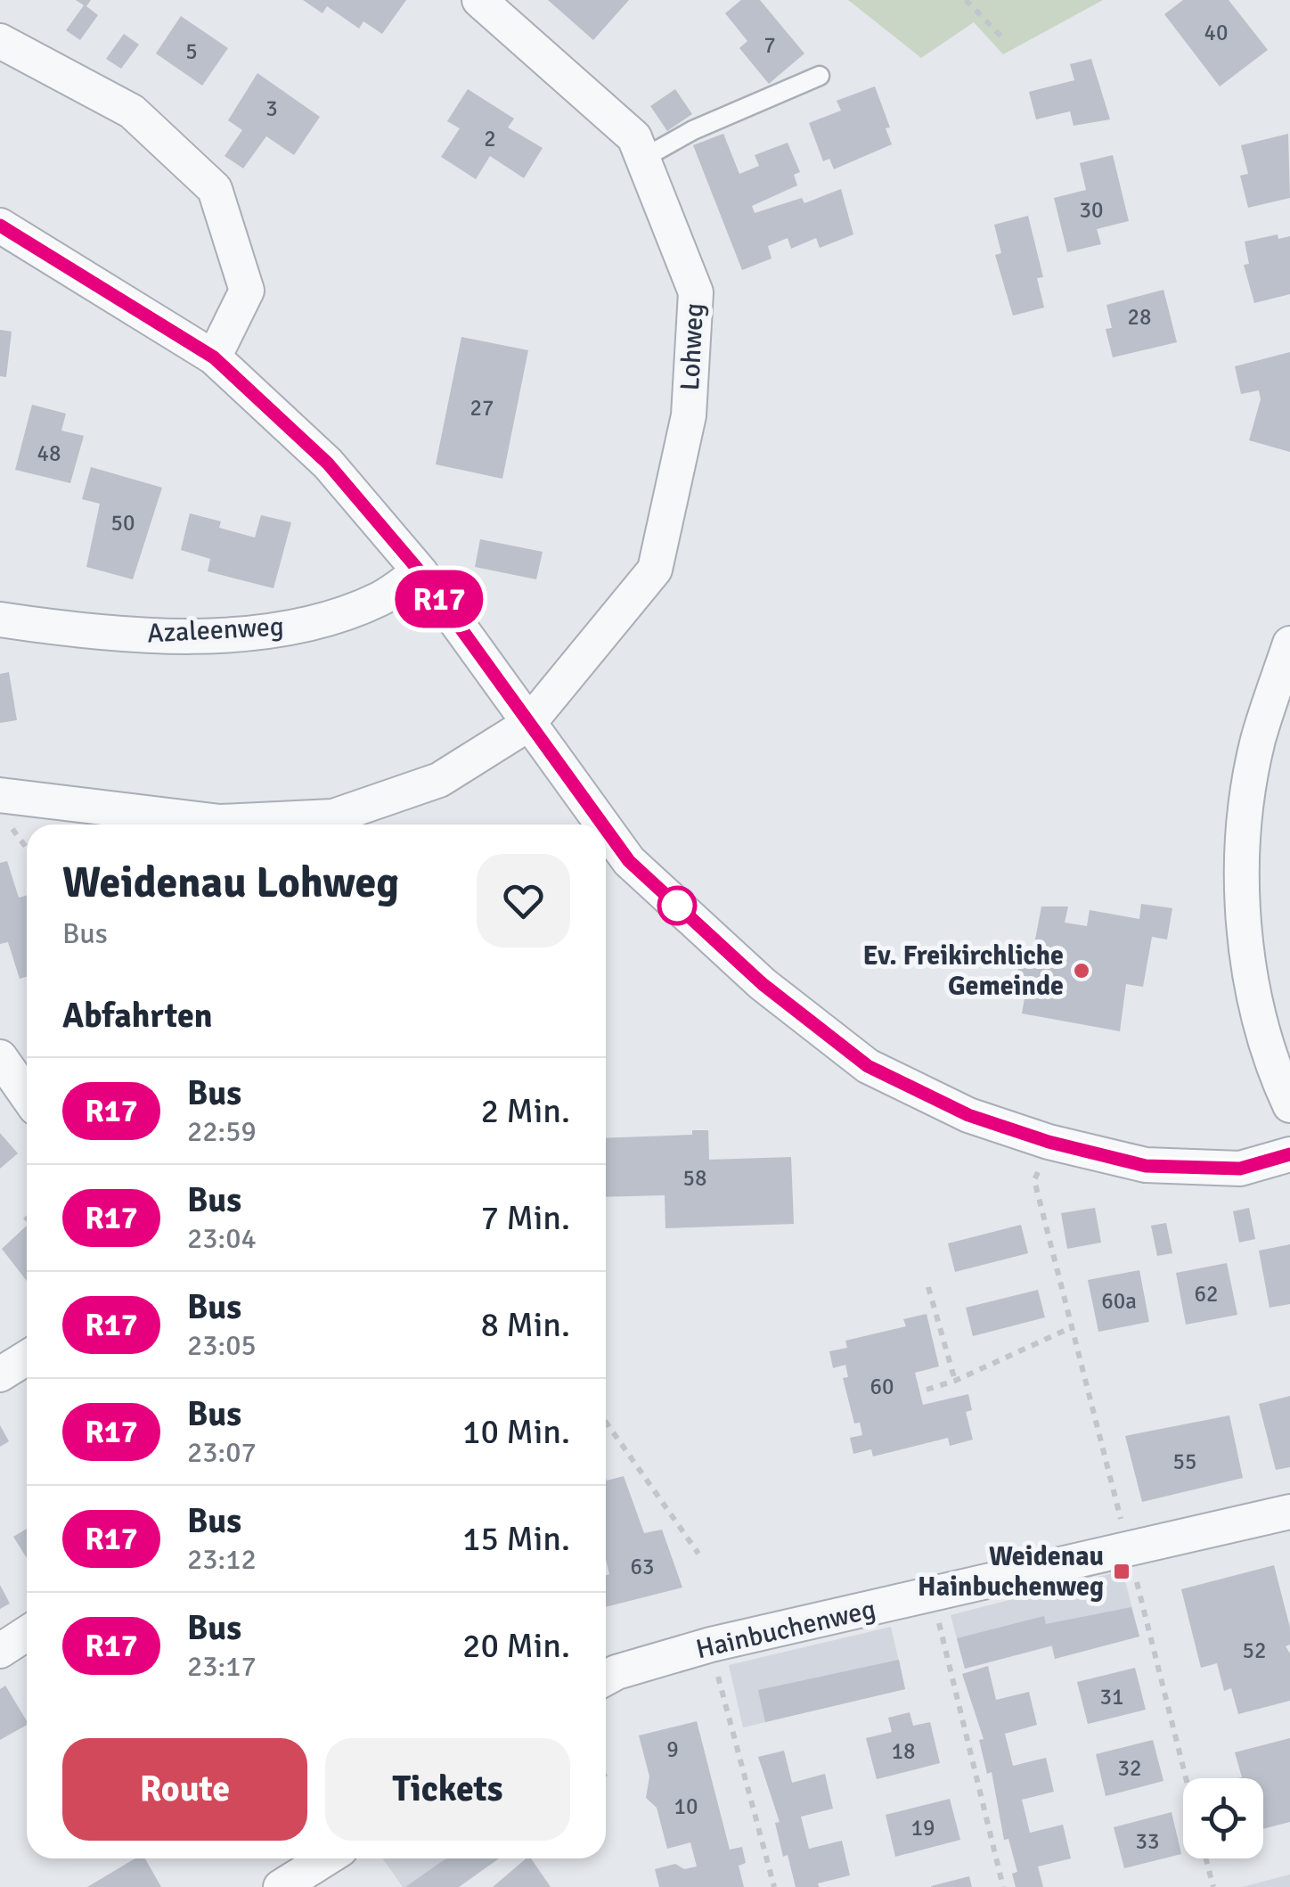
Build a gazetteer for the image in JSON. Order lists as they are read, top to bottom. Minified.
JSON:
{"streets":{"street":["Lohweg","Azaleenweg","Hainbuchenweg"]},"places":{"other":["Ev. Freikirchliche Gemeinde"],"transit":["Weidenau Hainbuchenweg"]},"lines":["bus line R17"],"house_numbers":["40","7","5","3","2","30","28","27","48","50","58","62","60a","60","55","63","52","31","9","18","32","10","19","33"],"page":{"on_map":"R17","heading":[["Weidenau Lohweg","Bus"],"Abfahrten"],"list":[{"mark":"R17","name":"Bus","note":"22:59","value":"2 Min."},{"mark":"R17","name":"Bus","note":"23:04","value":"7 Min."},{"mark":"R17","name":"Bus","note":"23:05","value":"8 Min."},{"mark":"R17","name":"Bus","note":"23:07","value":"10 Min."},{"mark":"R17","name":"Bus","note":"23:12","value":"15 Min."},{"mark":"R17","name":"Bus","note":"23:17","value":"20 Min."}],"buttons":["Route","Tickets"]}}
